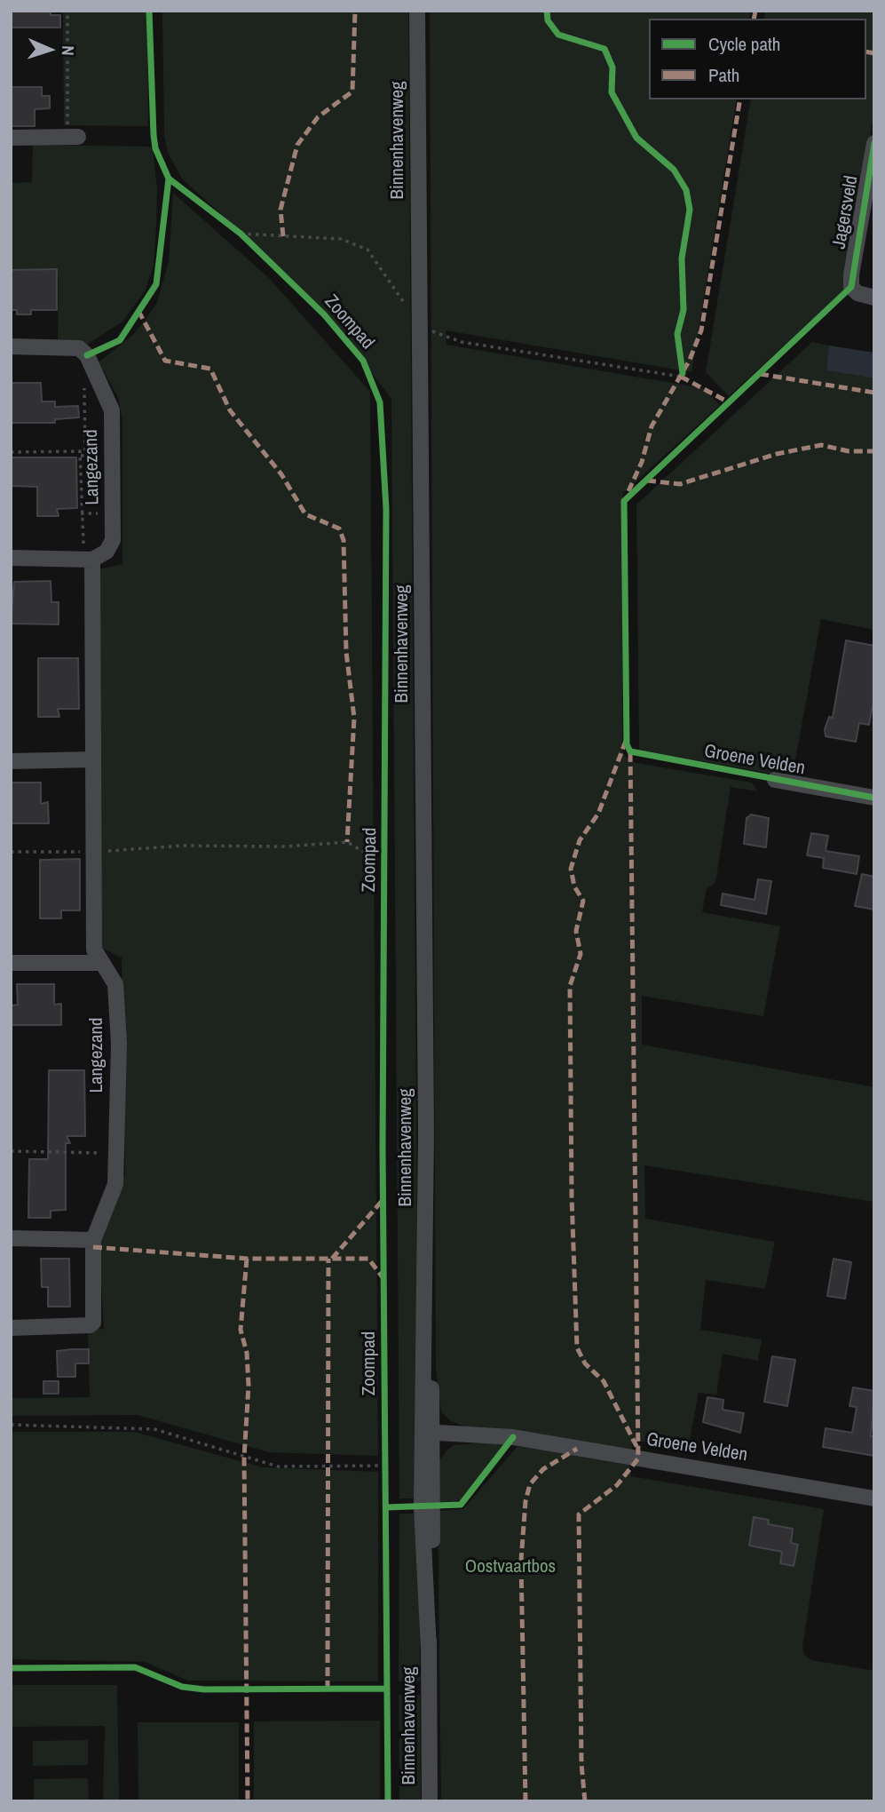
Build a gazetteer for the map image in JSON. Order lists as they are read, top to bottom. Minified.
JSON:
{"streets":{"street":["Binnenhavenweg","Jagersveld","Langezand","Groene Velden"],"cycle path":["Zoompad"]},"crossings":[["Binnenhavenweg","Groene Velden"]],"parks":["Oostvaartbos"],"legend":["Cycle path","Path"],"north":"right"}
